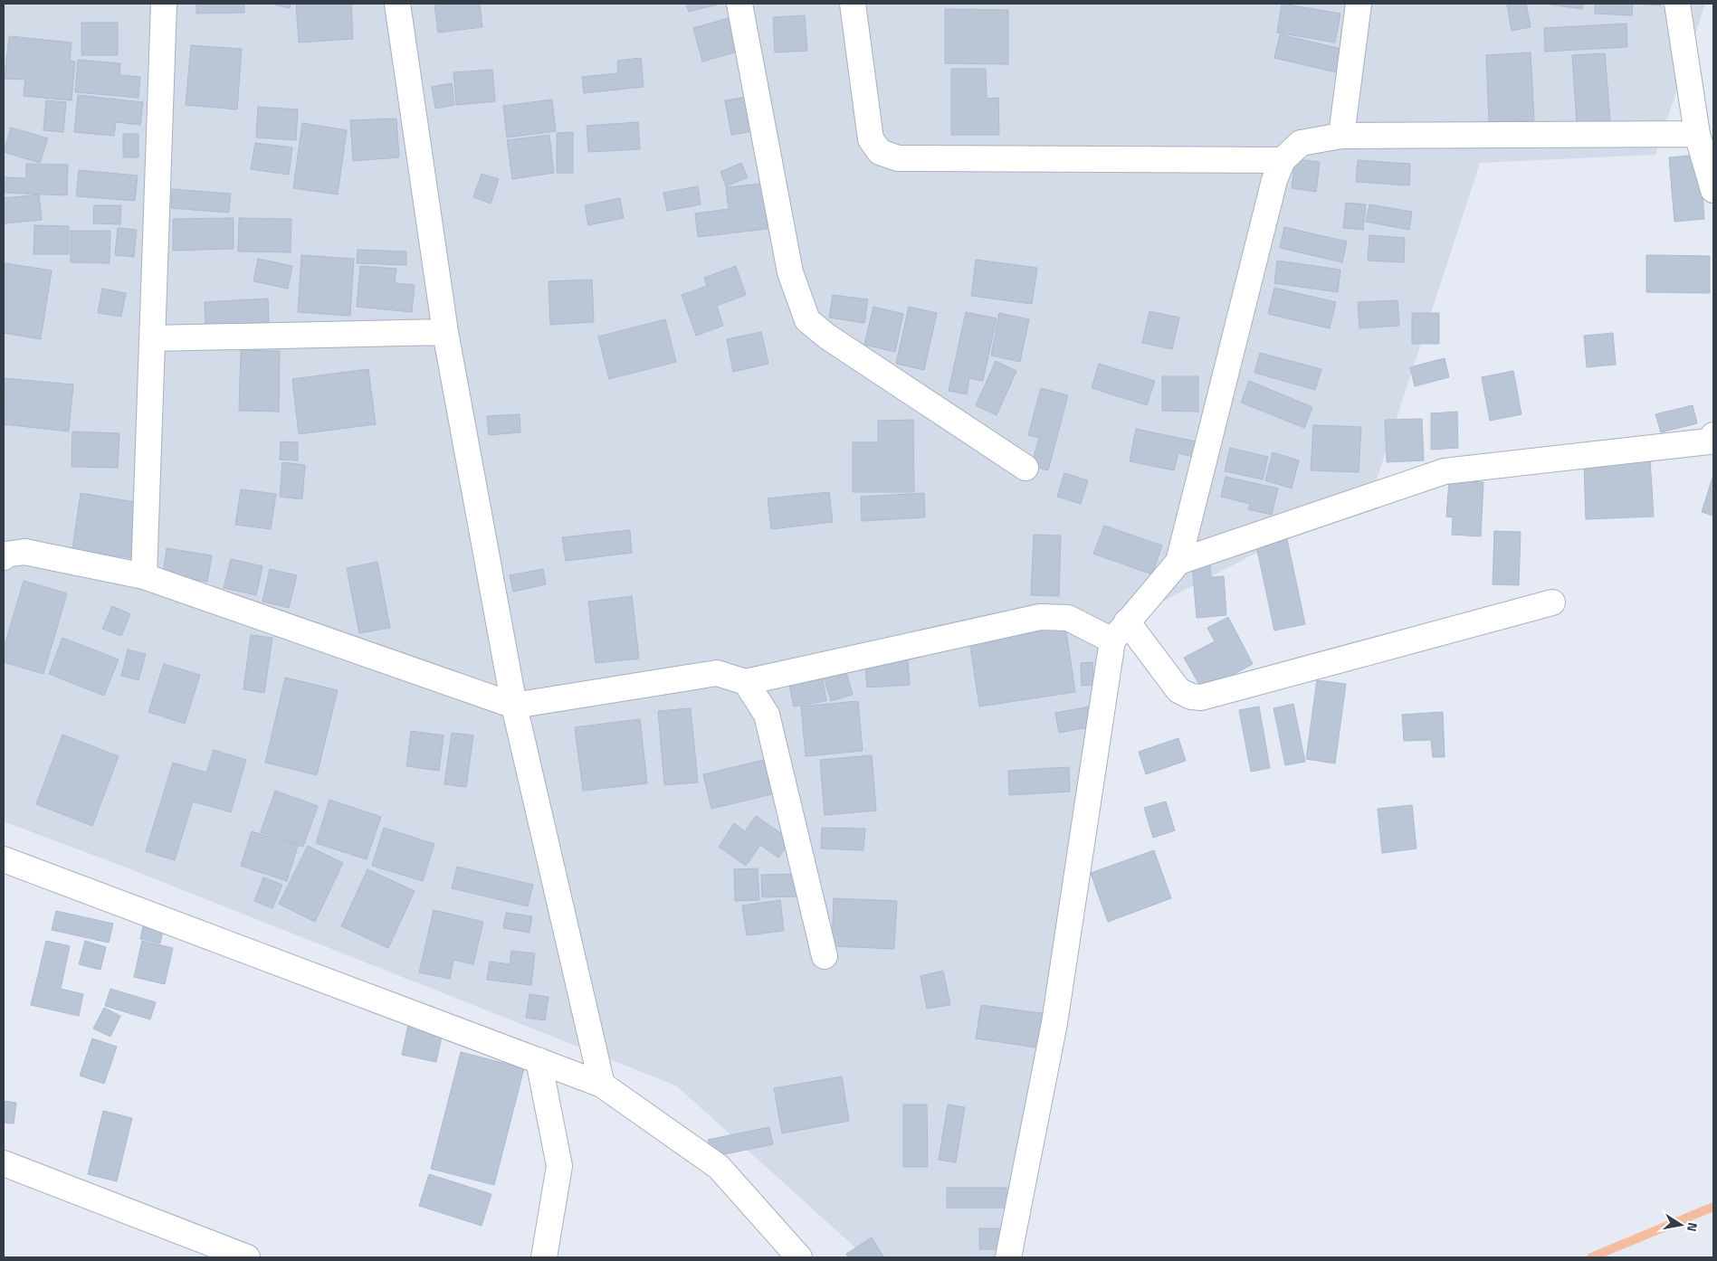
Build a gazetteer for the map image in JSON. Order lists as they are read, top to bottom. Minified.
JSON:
{"north":"right"}
